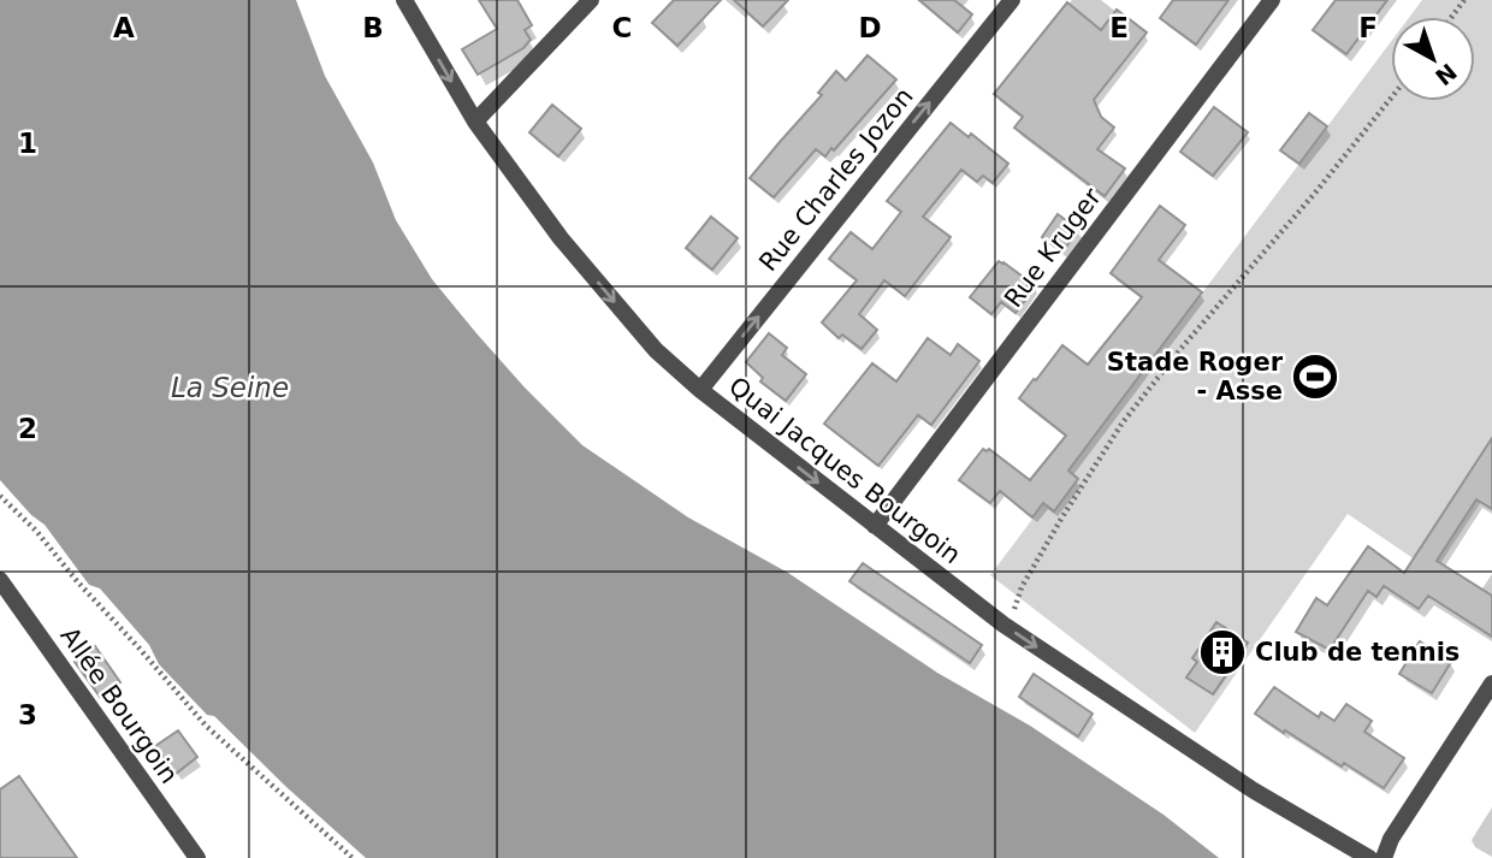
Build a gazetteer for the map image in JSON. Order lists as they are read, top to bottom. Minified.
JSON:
{"streets":{"street":["Rue Charles Jozon","Rue Kruger","Quai Jacques Bourgoin","Allée Bourgoin"]},"crossings":[["Rue Charles Jozon","Quai Jacques Bourgoin"],["Rue Kruger","Quai Jacques Bourgoin"]],"one_way":["Rue Charles Jozon","Quai Jacques Bourgoin"],"water":["La Seine"],"places":{"sports":["Stade Roger - Asse"],"building":["Club de tennis"]},"north":"bottom right","grid":{"columns":["A","B","C","D","E","F"],"rows":["1","2","3"]}}
